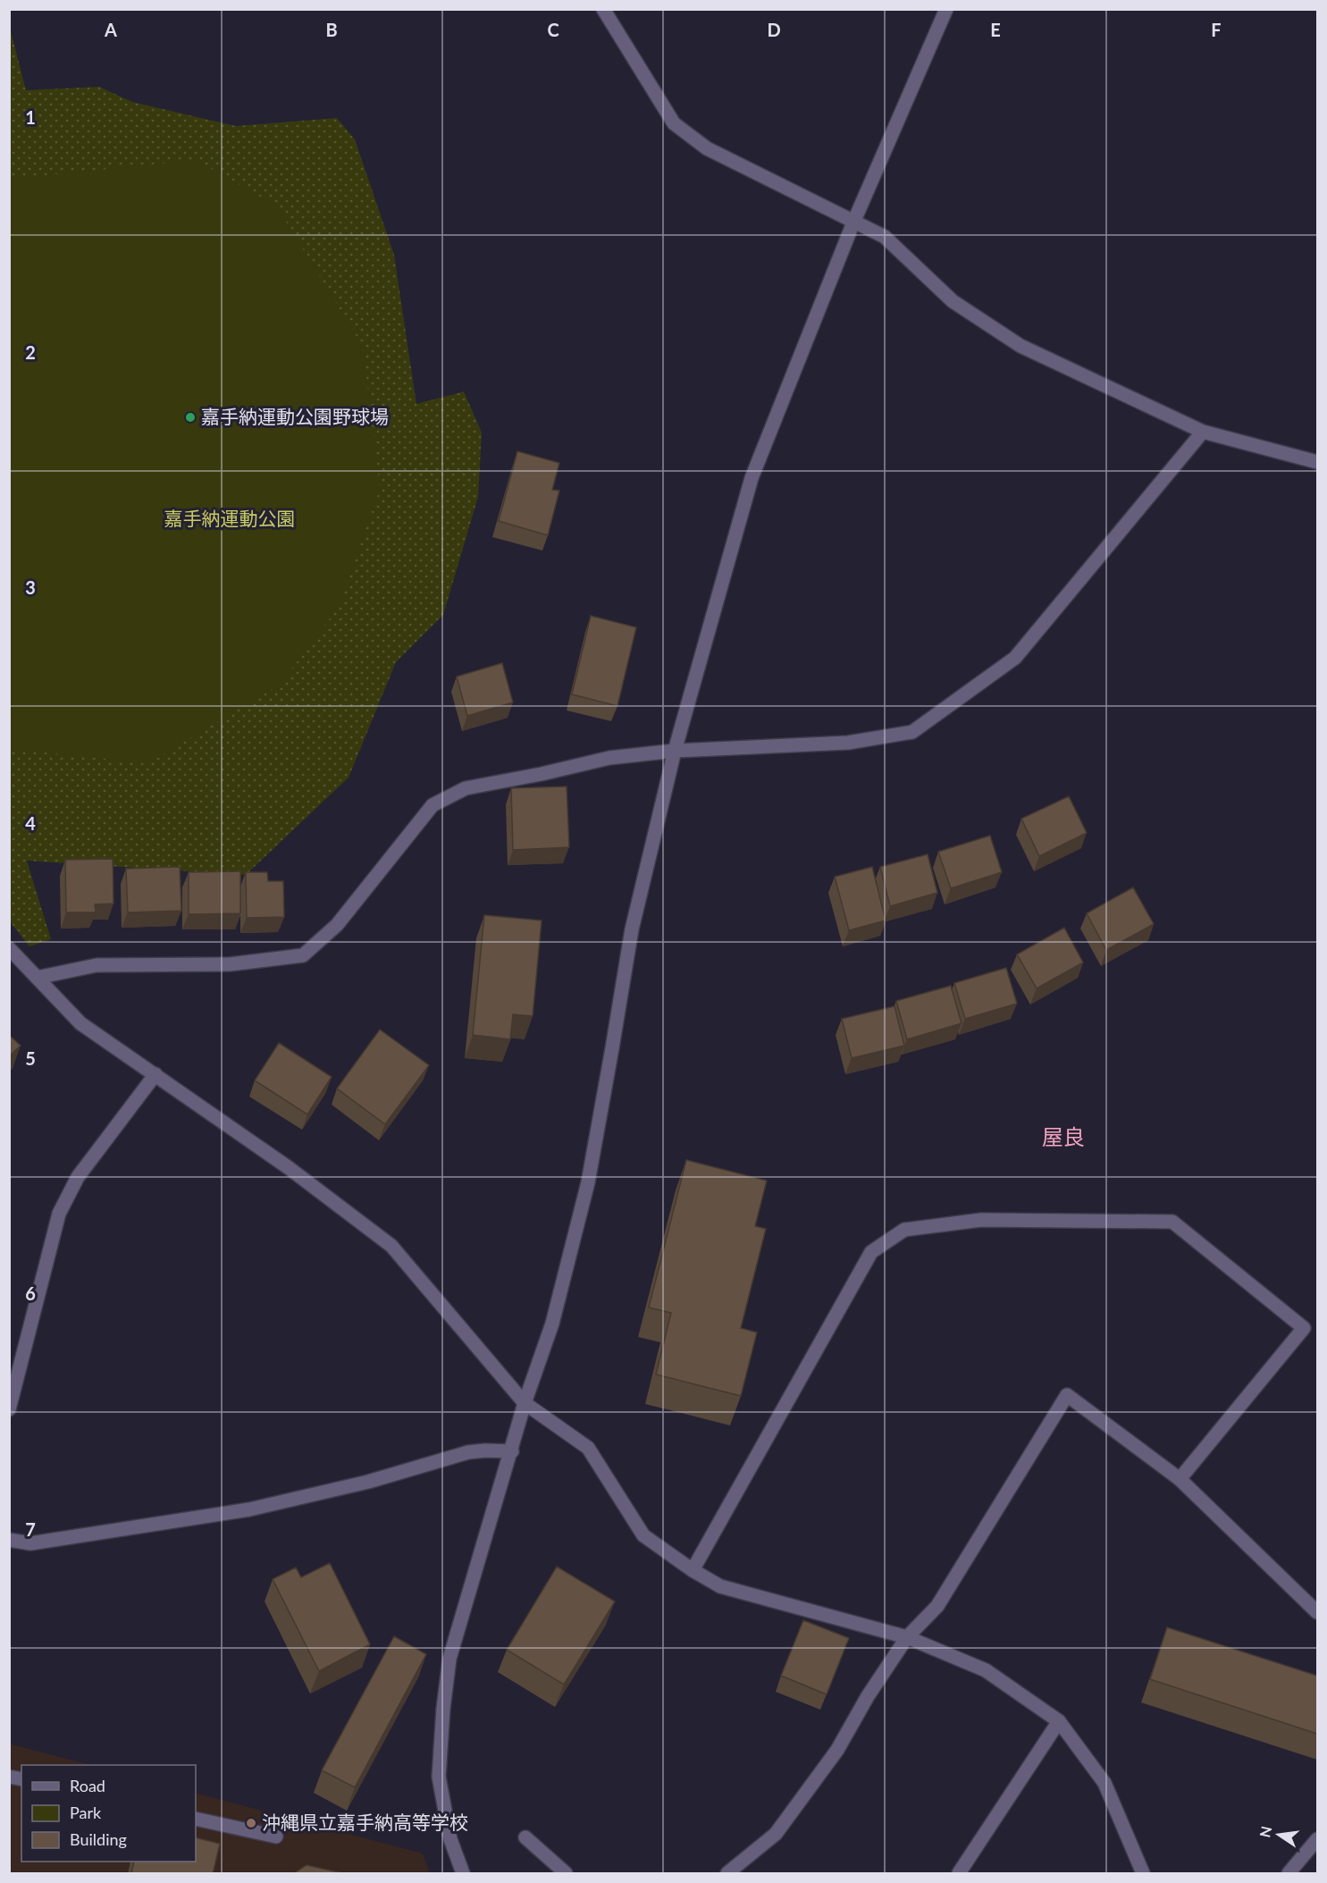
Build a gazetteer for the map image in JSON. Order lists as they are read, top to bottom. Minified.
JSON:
{"districts":["屋良"],"parks":["嘉手納運動公園"],"places":["嘉手納運動公園野球場","沖縄県立嘉手納高等学校"],"legend":["Road","Park","Building"],"north":"left","grid":{"columns":["A","B","C","D","E","F"],"rows":["1","2","3","4","5","6","7"]}}
